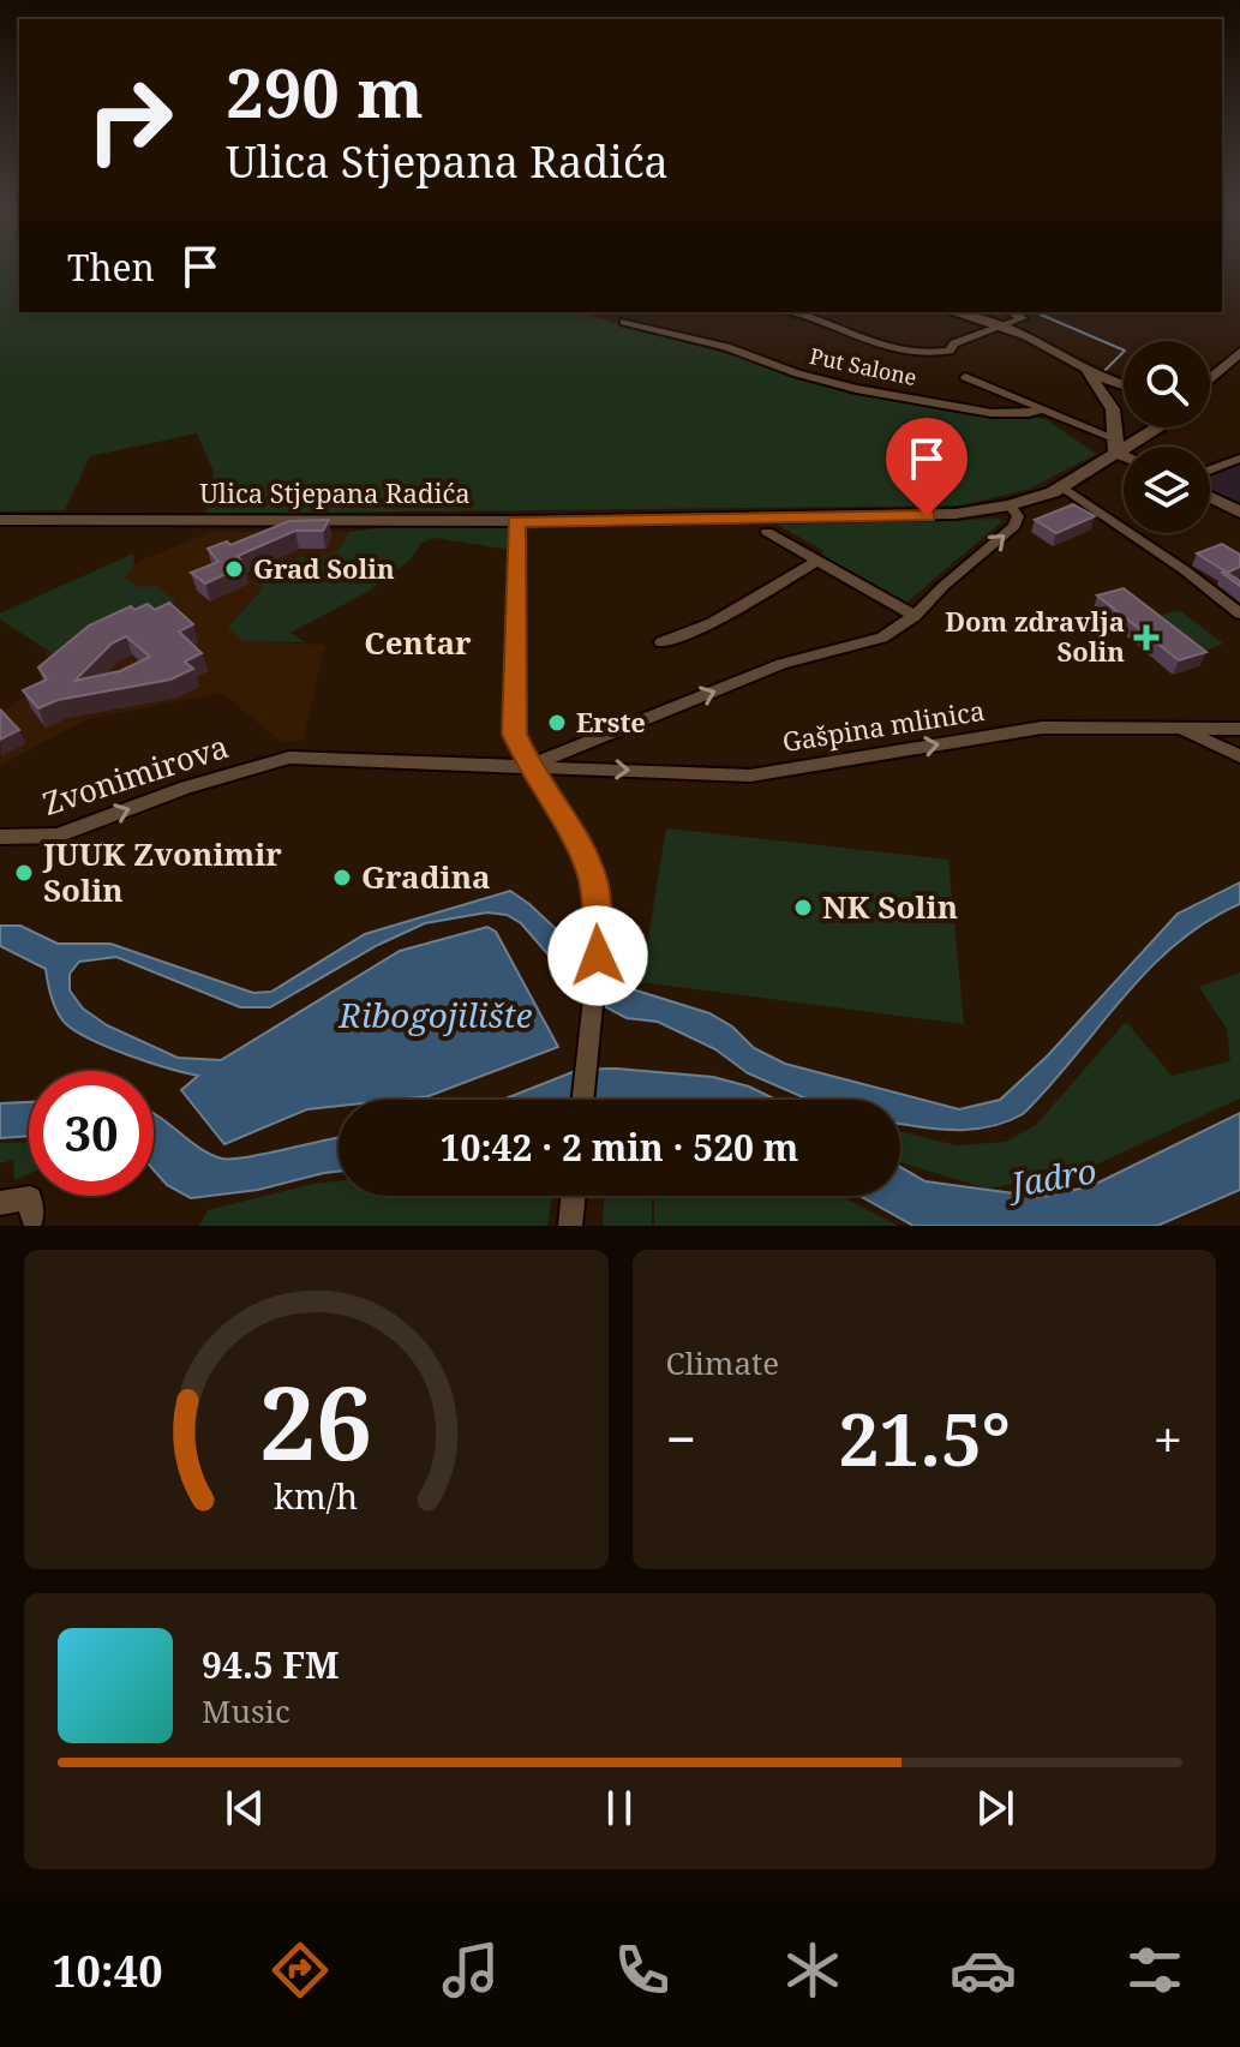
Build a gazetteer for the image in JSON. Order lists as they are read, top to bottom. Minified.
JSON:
{"streets":{"main road":["Ulica Stjepana Radića"],"street":["Put Salone","Gašpina mlinica","Zvonimirova"]},"crossings":[["Put Salone","Ulica Stjepana Radića"],["Gašpina mlinica","Zvonimirova"]],"one_way":["Zvonimirova"],"districts":["Centar"],"water":["Ribogojilište","Jadro"],"places":{"other":["Grad Solin","Erste","JUUK Zvonimir Solin","Gradina","NK Solin"],"health":["Dom zdravlja Solin"]},"page":{"turn":["290 m","Ulica Stjepana Radića"],"then":"Then","limit":"30","trip":"10:42 · 2 min · 520 m","tile":"Climate","heat":["−","21.5°","+"],"song":["94.5 FM","Music"],"tabs":"10:40","gauge":["26","km/h"]}}
